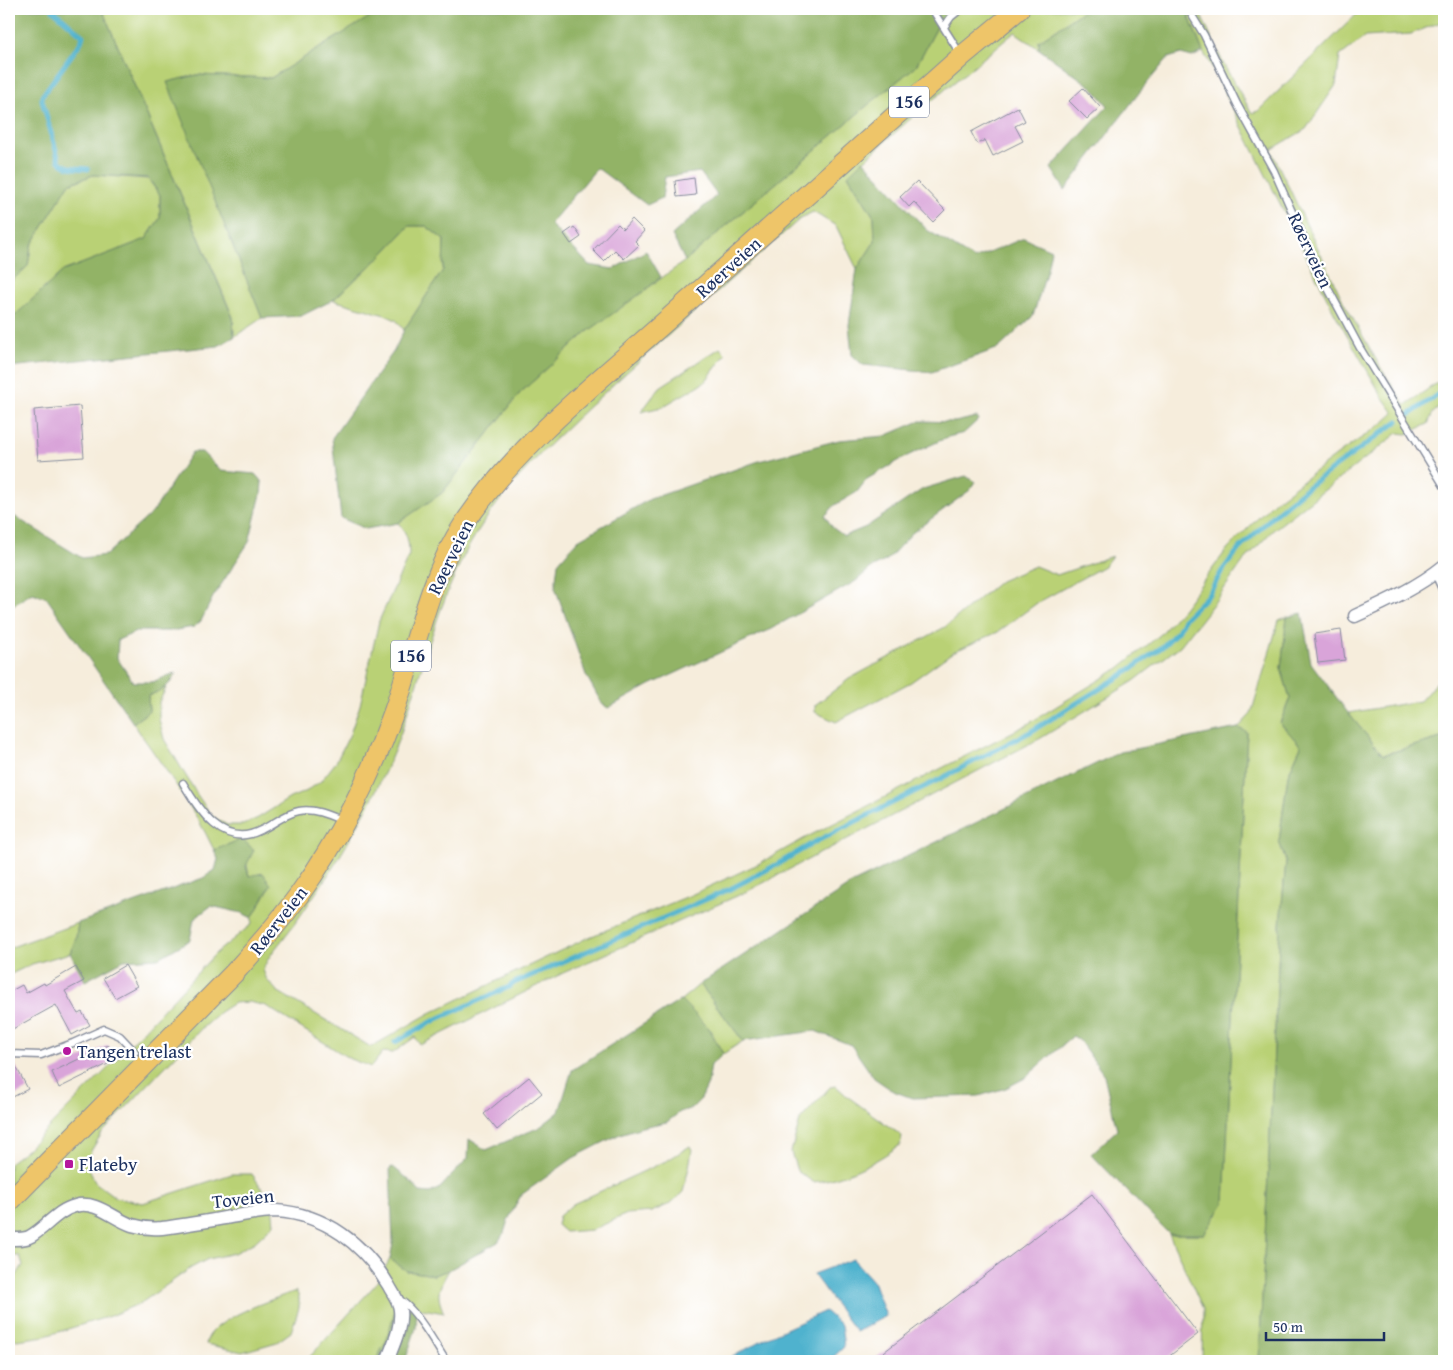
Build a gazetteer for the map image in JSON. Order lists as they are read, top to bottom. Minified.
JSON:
{"streets":{"main road":["156","Røerveien"],"street":["Toveien"]},"places":{"other":["Tangen trelast"],"transit":["Flateby"]},"scale_bar":"50 m"}
